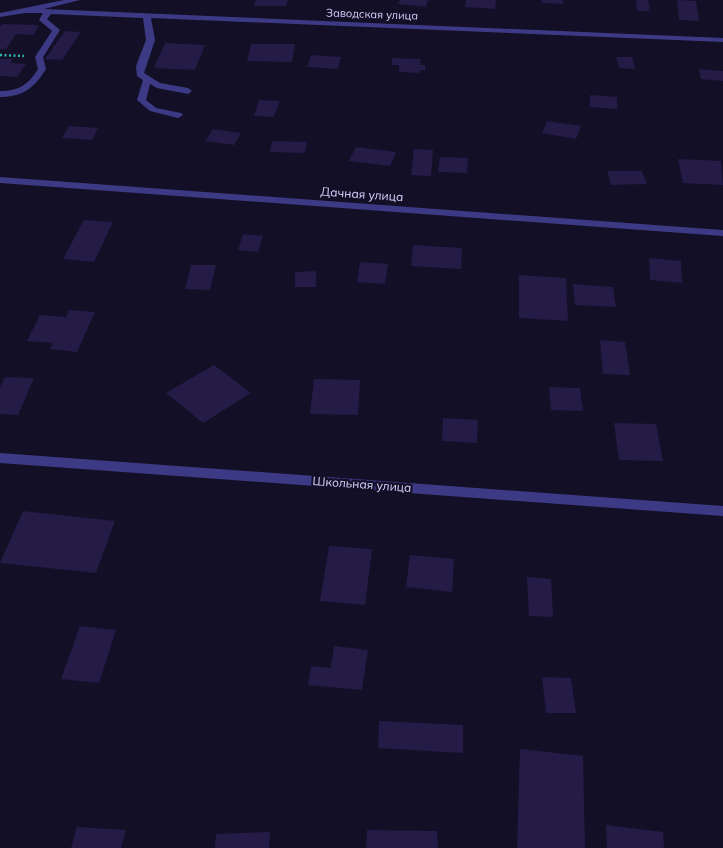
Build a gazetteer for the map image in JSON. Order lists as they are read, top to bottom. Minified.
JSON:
{"streets":{"street":["Заводская улица","Дачная улица","Школьная улица"]}}
